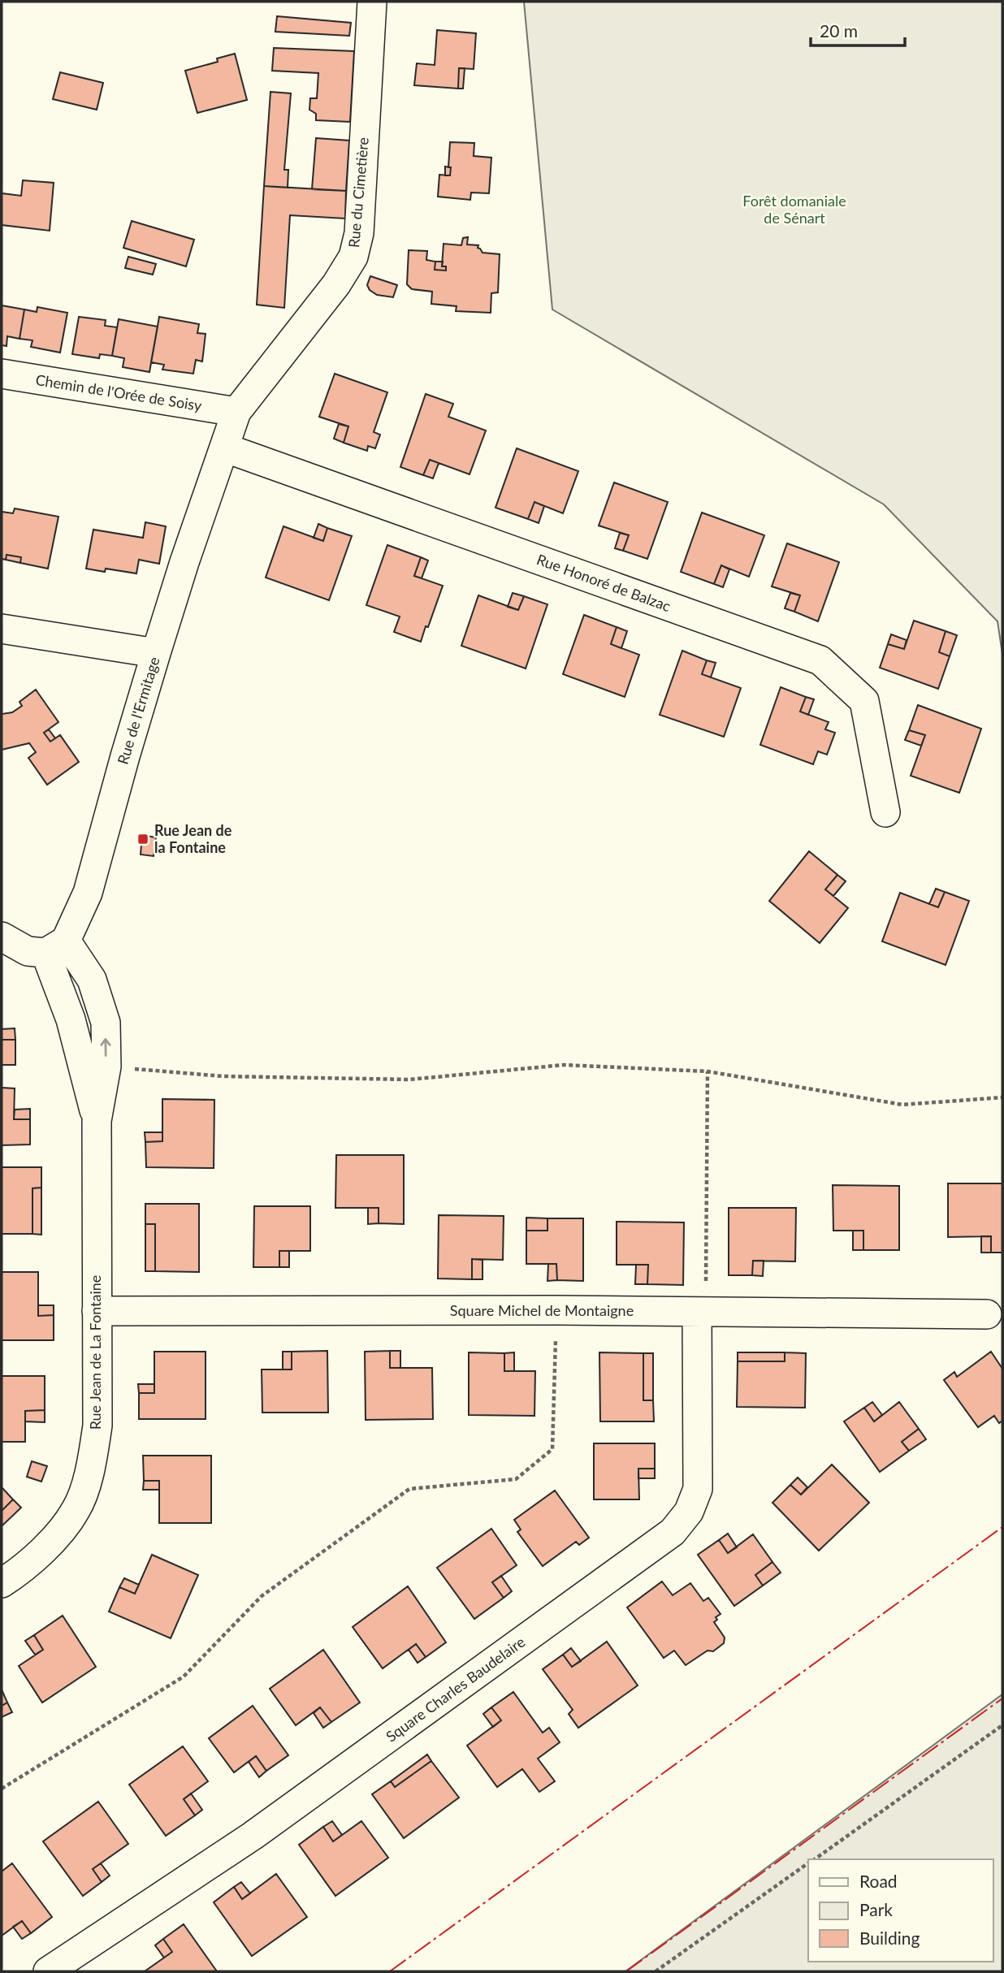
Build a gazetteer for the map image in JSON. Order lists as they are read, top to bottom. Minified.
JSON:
{"streets":{"street":["Rue du Cimetière","Chemin de l'Orée de Soisy","Rue Honoré de Balzac","Rue de l'Ermitage","Square Michel de Montaigne","Rue Jean de La Fontaine","Square Charles Baudelaire"]},"crossings":[["Rue du Cimetière","Chemin de l'Orée de Soisy"],["Rue du Cimetière","Rue de l'Ermitage"],["Chemin de l'Orée de Soisy","Rue de l'Ermitage"],["Rue Honoré de Balzac","Rue de l'Ermitage"],["Rue de l'Ermitage","Rue Jean de La Fontaine"],["Square Michel de Montaigne","Rue Jean de La Fontaine"],["Square Michel de Montaigne","Square Charles Baudelaire"]],"parks":["Forêt domaniale de Sénart"],"places":{"transit":["Rue Jean de la Fontaine"]},"legend":["Road","Park","Building"],"scale_bar":"20 m"}
